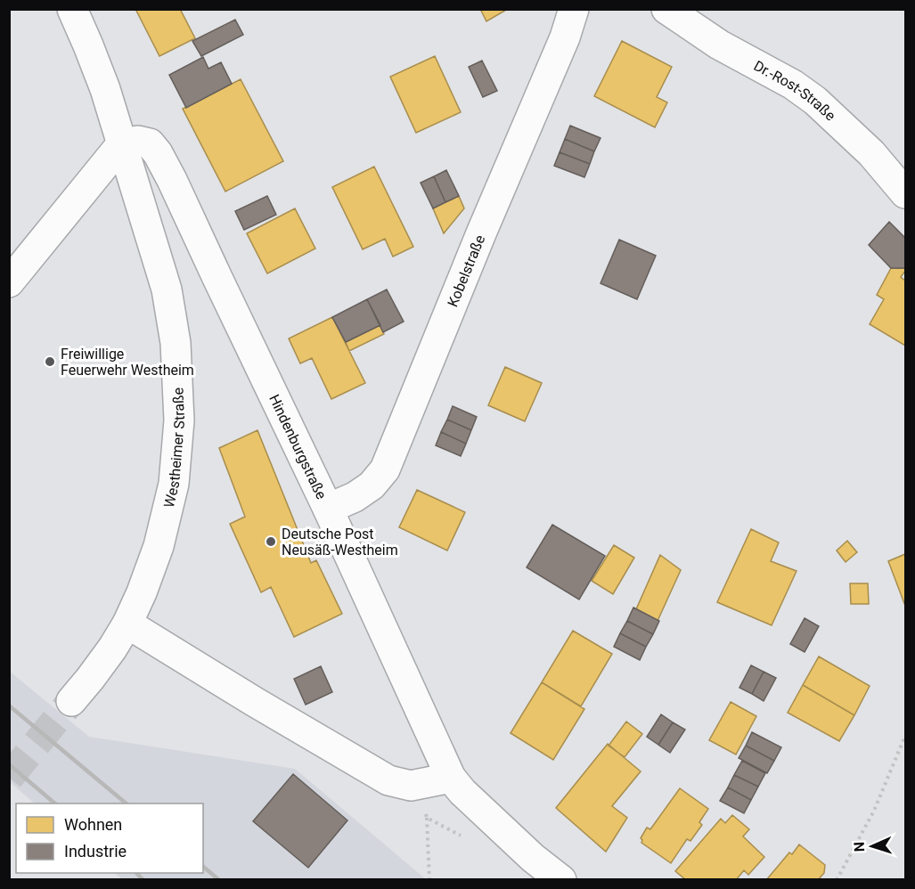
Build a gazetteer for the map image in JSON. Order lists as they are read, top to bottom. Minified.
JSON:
{"streets":{"street":["Dr.-Rost-Straße","Kobelstraße","Hindenburgstraße","Westheimer Straße"]},"crossings":[["Kobelstraße","Hindenburgstraße"],["Hindenburgstraße","Westheimer Straße"]],"places":["Freiwillige Feuerwehr Westheim","Deutsche Post Neusäß-Westheim"],"legend":["Wohnen","Industrie"],"north":"left"}
